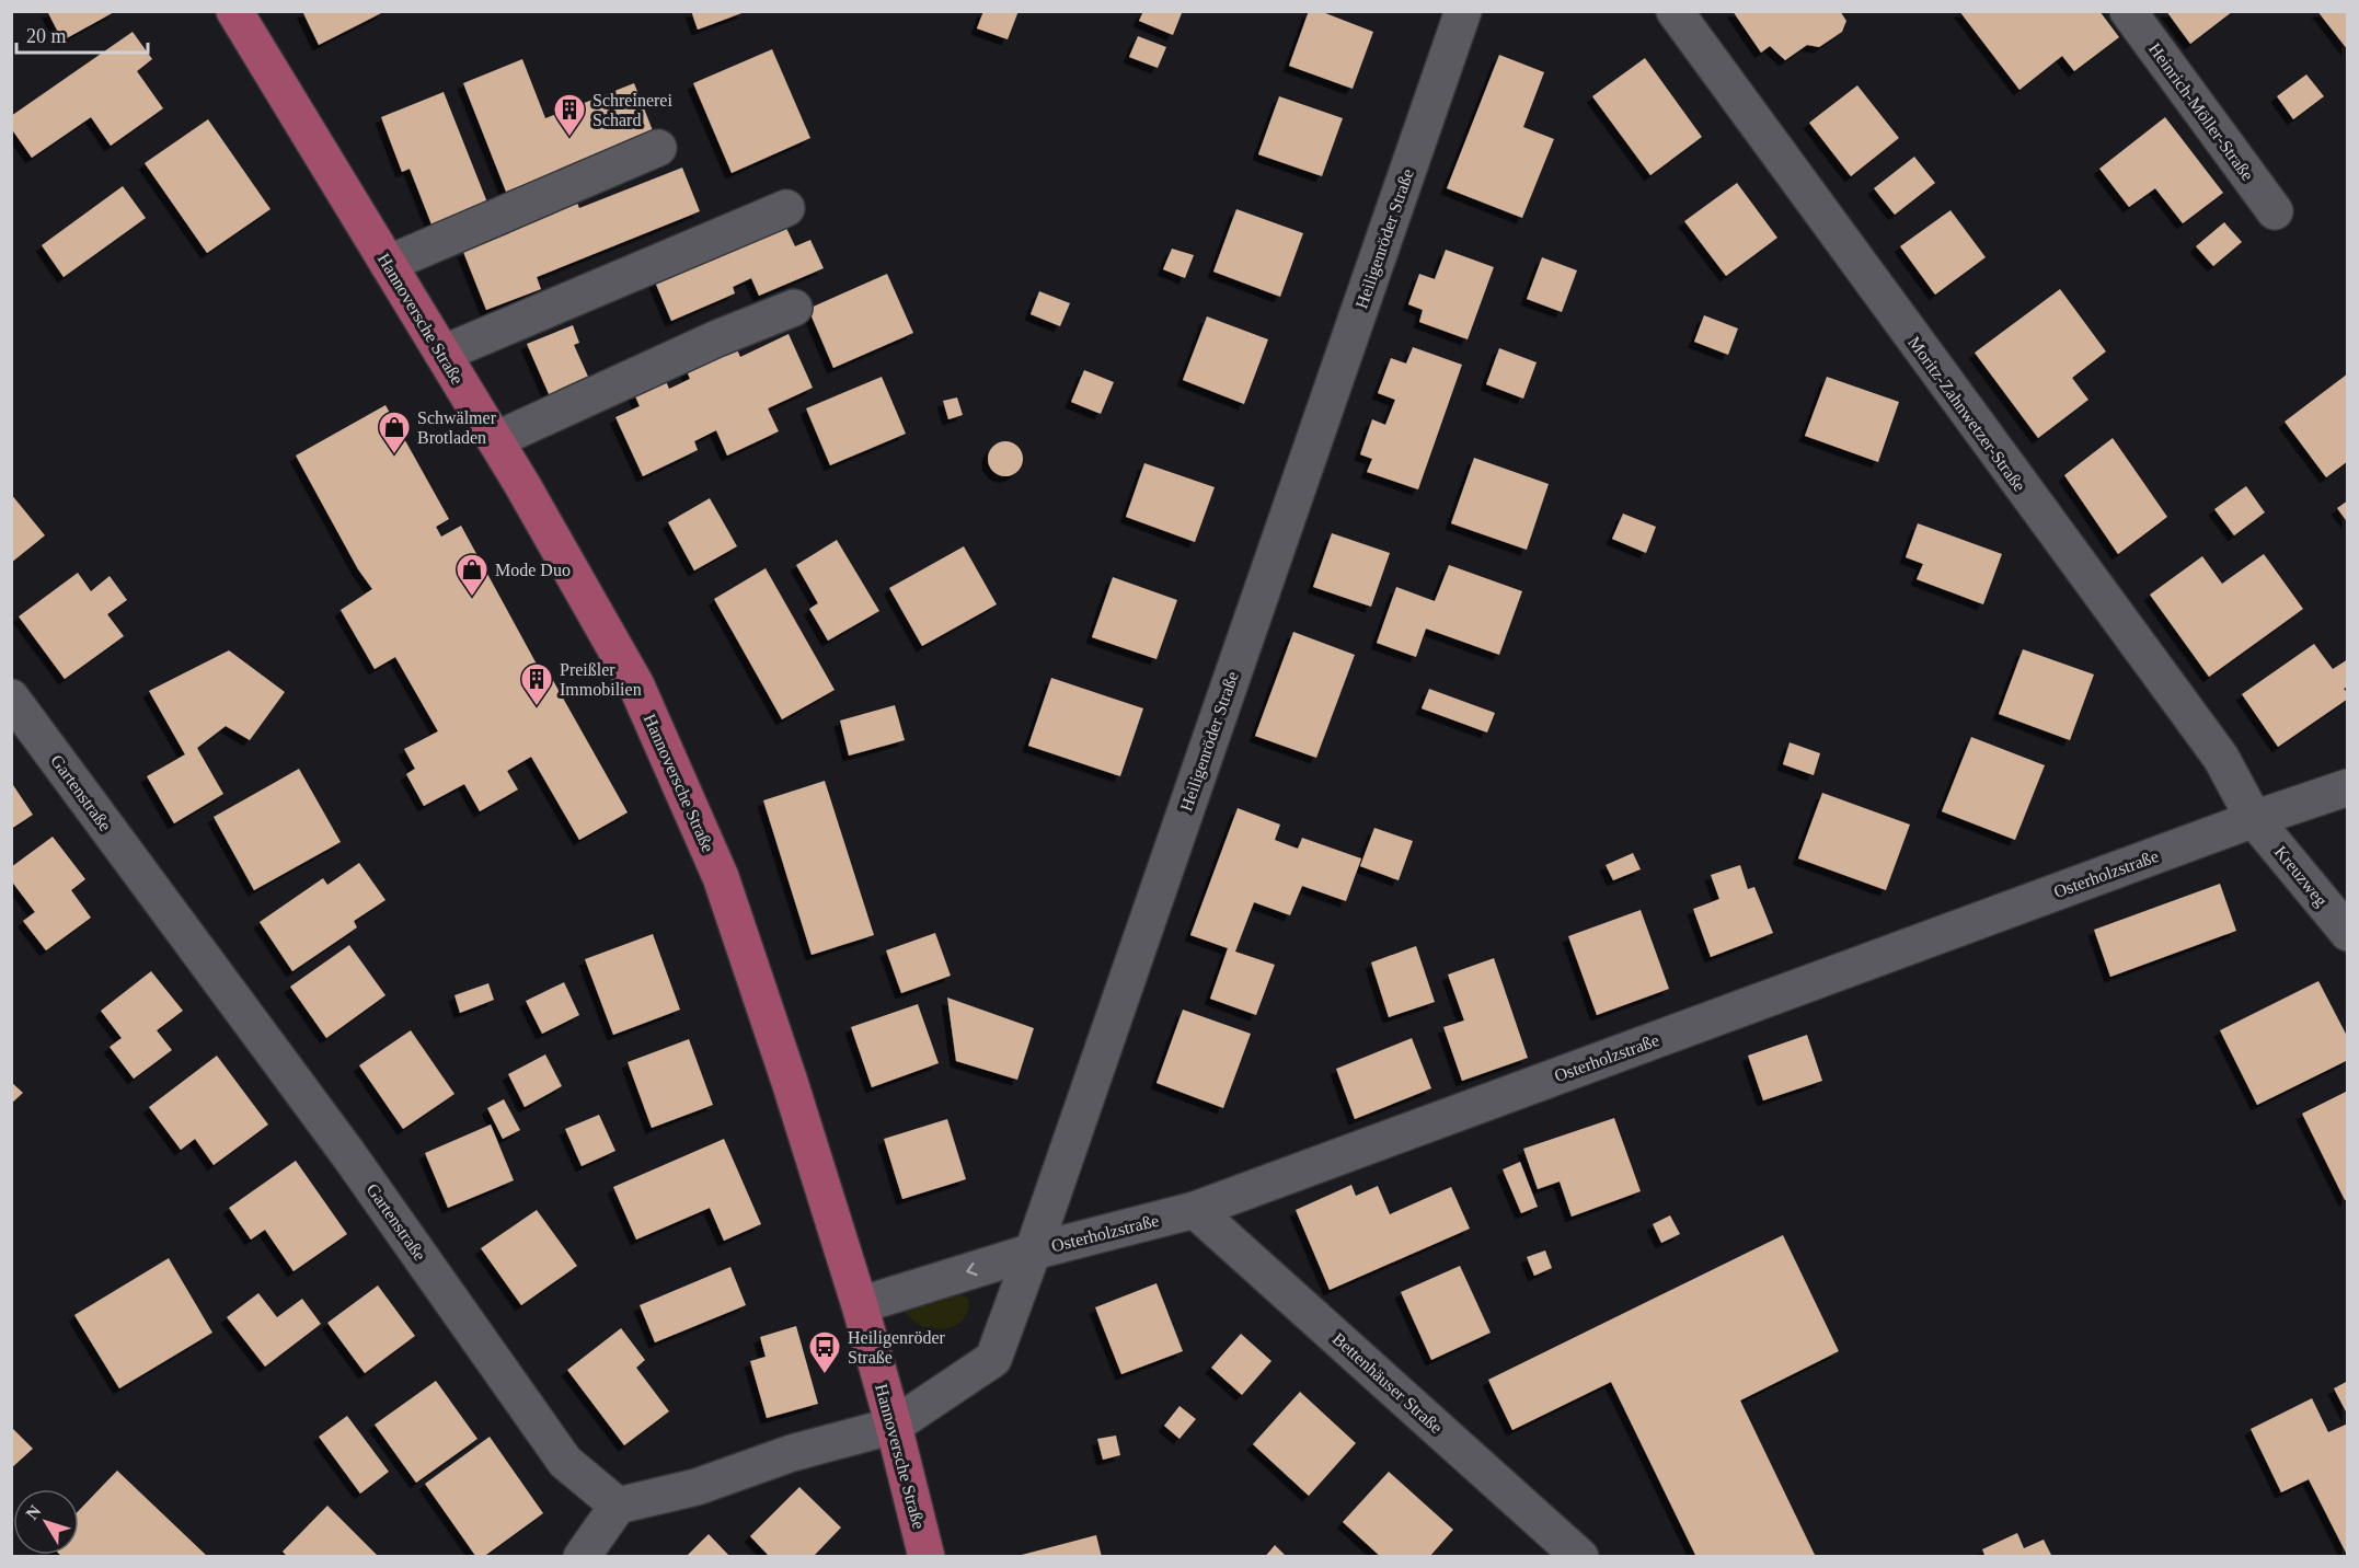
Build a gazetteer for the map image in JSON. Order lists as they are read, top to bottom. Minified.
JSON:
{"streets":{"main road":["Hannoversche Straße"],"street":["Heinrich-Möller-Straße","Heiligenröder Straße","Moritz-Zahnwetzer-Straße","Gartenstraße","Osterholzstraße","Kreuzweg","Bettenhäuser Straße"]},"crossings":[["Heiligenröder Straße","Hannoversche Straße"],["Heiligenröder Straße","Osterholzstraße"],["Hannoversche Straße","Osterholzstraße"],["Moritz-Zahnwetzer-Straße","Osterholzstraße"],["Moritz-Zahnwetzer-Straße","Kreuzweg"],["Osterholzstraße","Kreuzweg"],["Osterholzstraße","Bettenhäuser Straße"]],"places":{"building":["Schreinerei Schard","Preißler Immobilien"],"shop":["Schwälmer Brotladen","Mode Duo"],"bus stop":["Heiligenröder Straße"]},"scale_bar":"20 m","north":"top left"}
